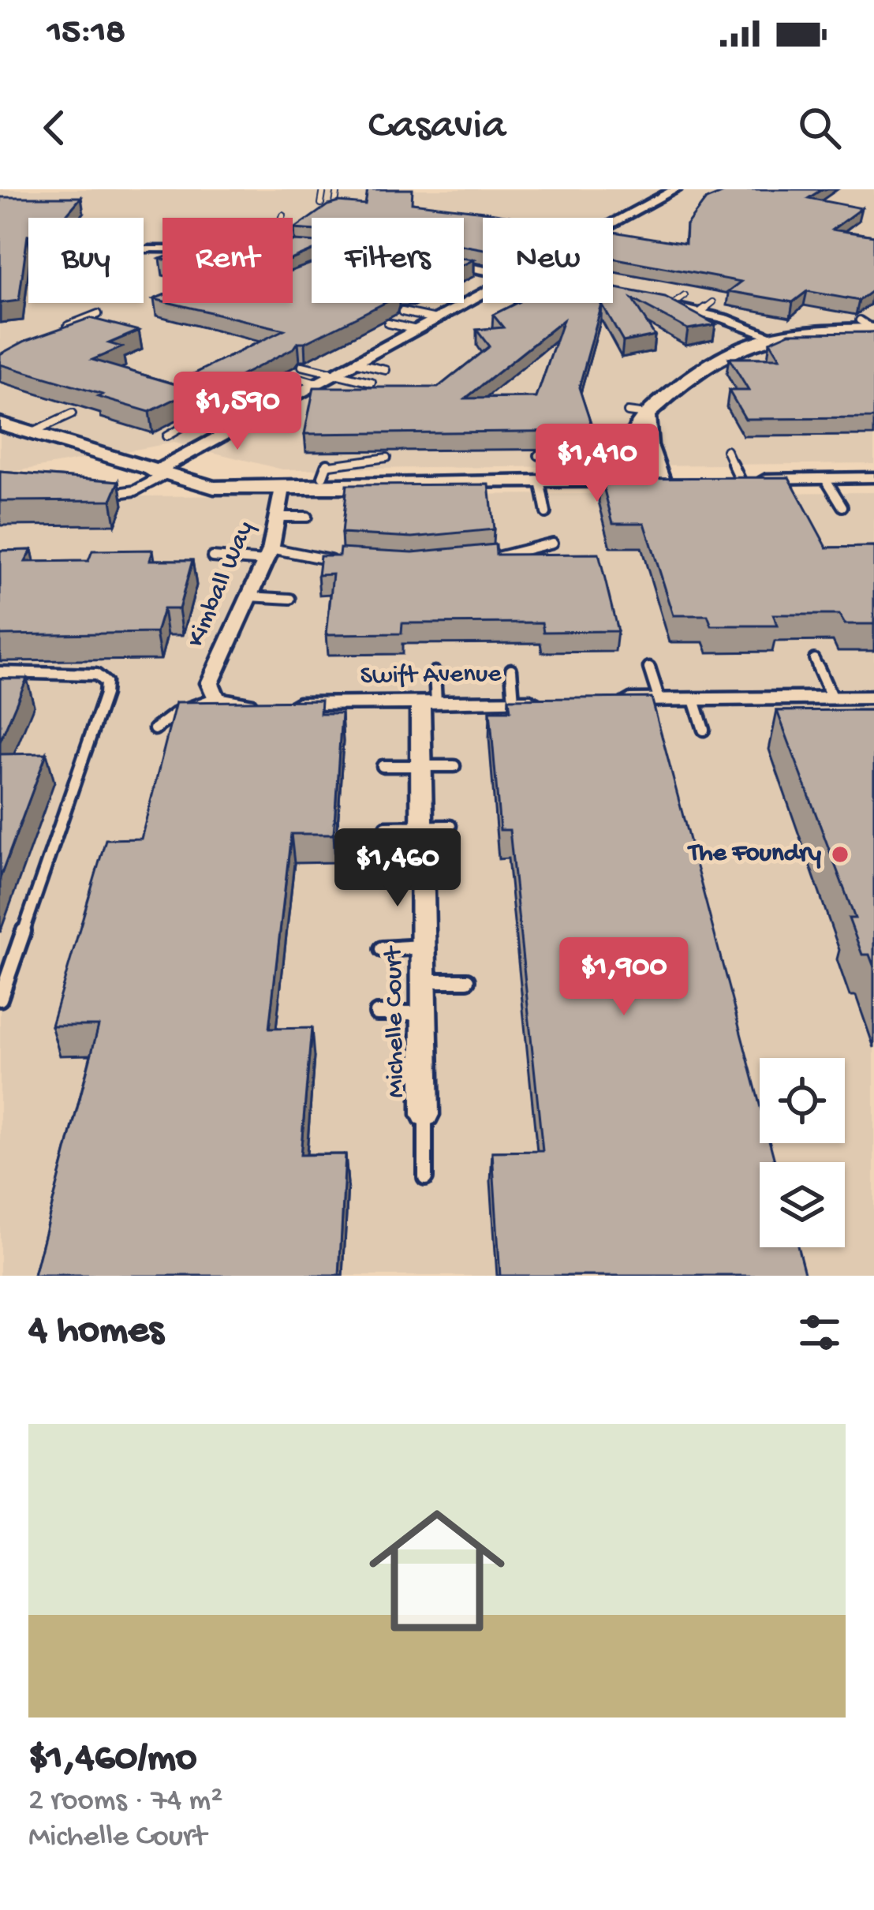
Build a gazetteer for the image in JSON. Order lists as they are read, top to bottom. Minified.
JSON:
{"streets":{"street":["Kimball Way","Swift Avenue","Michelle Court"]},"crossings":[["Kimball Way","Swift Avenue"],["Swift Avenue","Michelle Court"]],"places":["The Foundry"],"page":{"status":"15:18","header":"Casavia","chip":["Buy","Rent","Filters","New"],"price":["$1,590","$1,410","$1,460","$1,900"],"heading":"4 homes","list":[{"name":"$1,460/mo","note":"2 rooms · 74 m² · Michelle Court"}]}}
